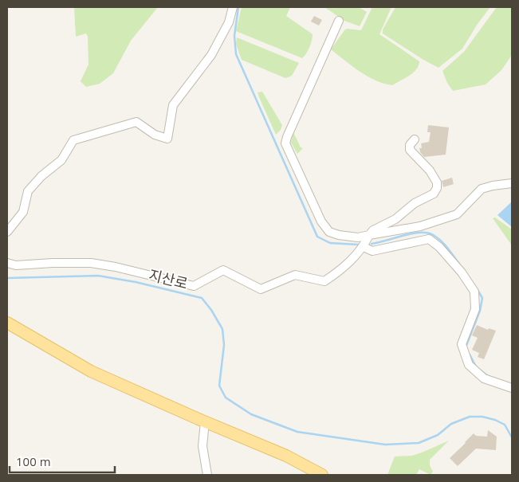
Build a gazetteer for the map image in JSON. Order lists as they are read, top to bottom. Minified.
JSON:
{"streets":{"street":["지산로"]},"scale_bar":"100 m"}
